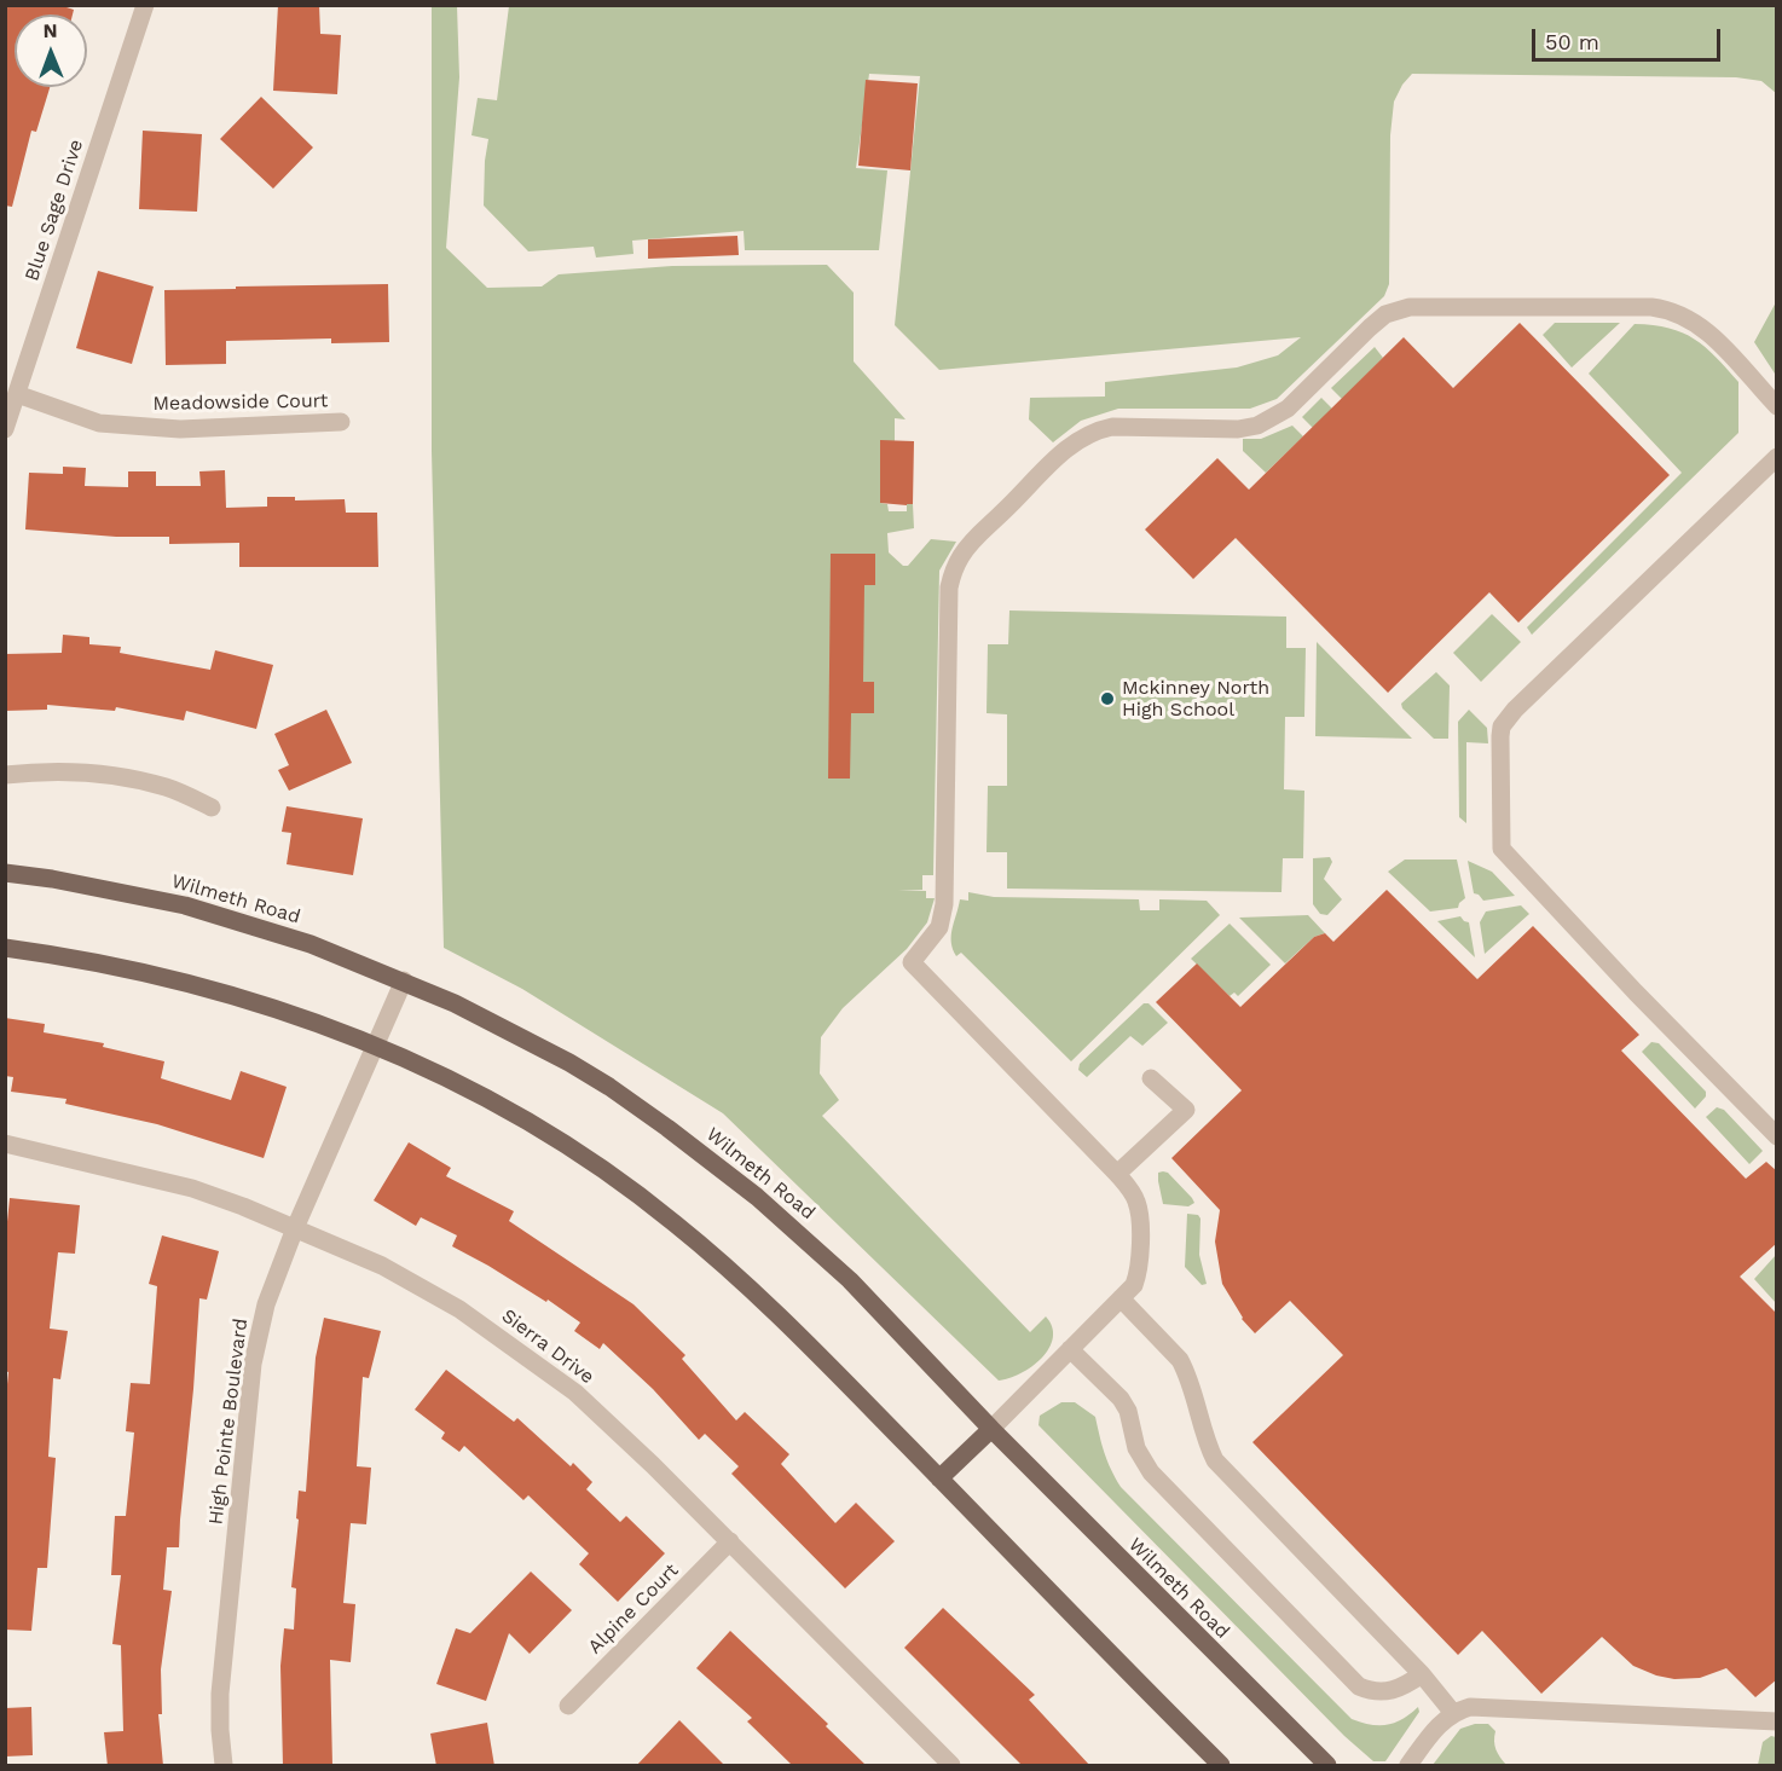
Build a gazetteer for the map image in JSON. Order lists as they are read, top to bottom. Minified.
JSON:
{"streets":{"main road":["Wilmeth Road"],"street":["Blue Sage Drive","Meadowside Court","Sierra Drive","High Pointe Boulevard","Alpine Court"]},"crossings":[["Blue Sage Drive","Meadowside Court"],["Wilmeth Road","High Pointe Boulevard"],["Sierra Drive","High Pointe Boulevard"],["Sierra Drive","Alpine Court"]],"places":["Mckinney North High School"],"scale_bar":"50 m","north":"top"}
